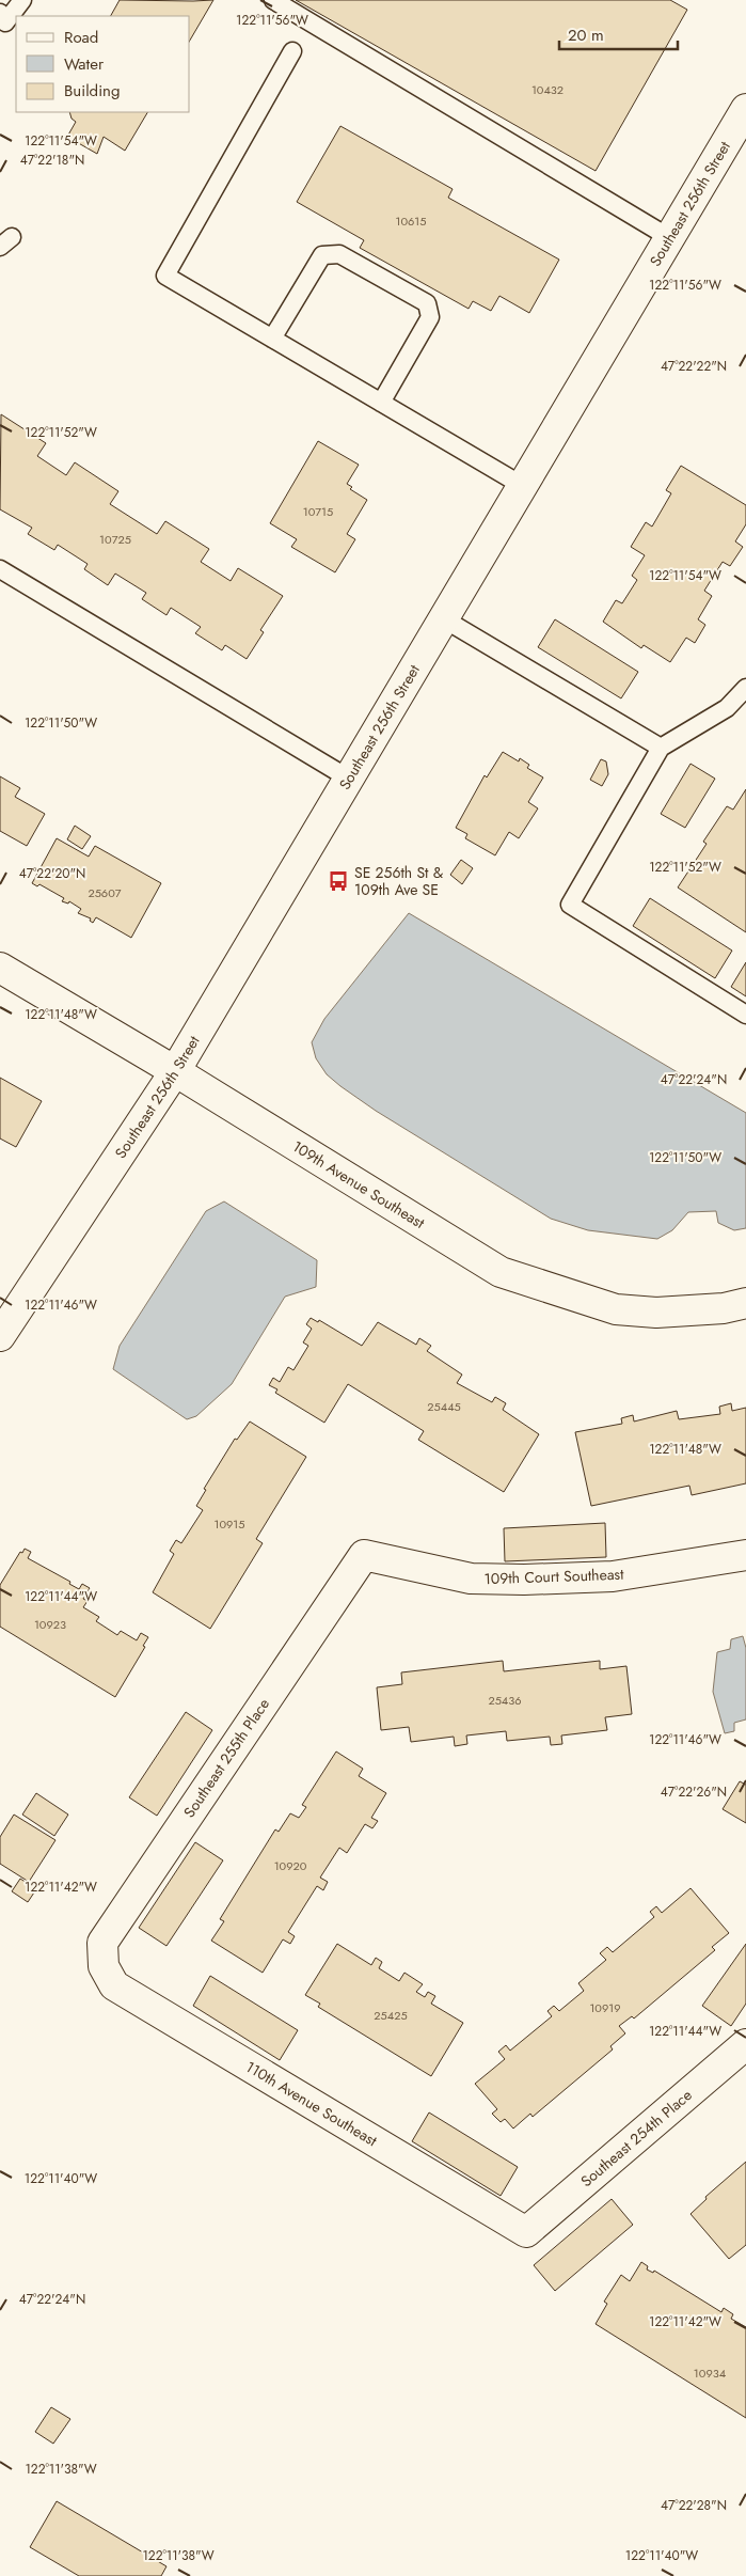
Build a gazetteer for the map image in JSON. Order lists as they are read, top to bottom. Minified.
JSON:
{"streets":{"street":["Southeast 256th Street","109th Avenue Southeast","109th Court Southeast","Southeast 255th Place","110th Avenue Southeast","Southeast 254th Place"]},"crossings":[["Southeast 256th Street","109th Avenue Southeast"],["109th Court Southeast","Southeast 255th Place"],["Southeast 255th Place","110th Avenue Southeast"],["110th Avenue Southeast","Southeast 254th Place"]],"places":{"bus stop":["SE 256th St & 109th Ave SE"]},"house_numbers":["10432","10615","10715","10725","25607","25445","10915","10923","25436","10920","10919","25425","10934"],"legend":["Road","Water","Building"],"scale_bar":"20 m","coordinates":["122°11'56\"W","122°11'54\"W","47°22'18\"N","47°22'22\"N","122°11'52\"W","122°11'50\"W","47°22'20\"N","122°11'48\"W","47°22'24\"N","122°11'46\"W","122°11'44\"W","47°22'26\"N","122°11'42\"W","122°11'40\"W","122°11'38\"W","47°22'28\"N"]}
